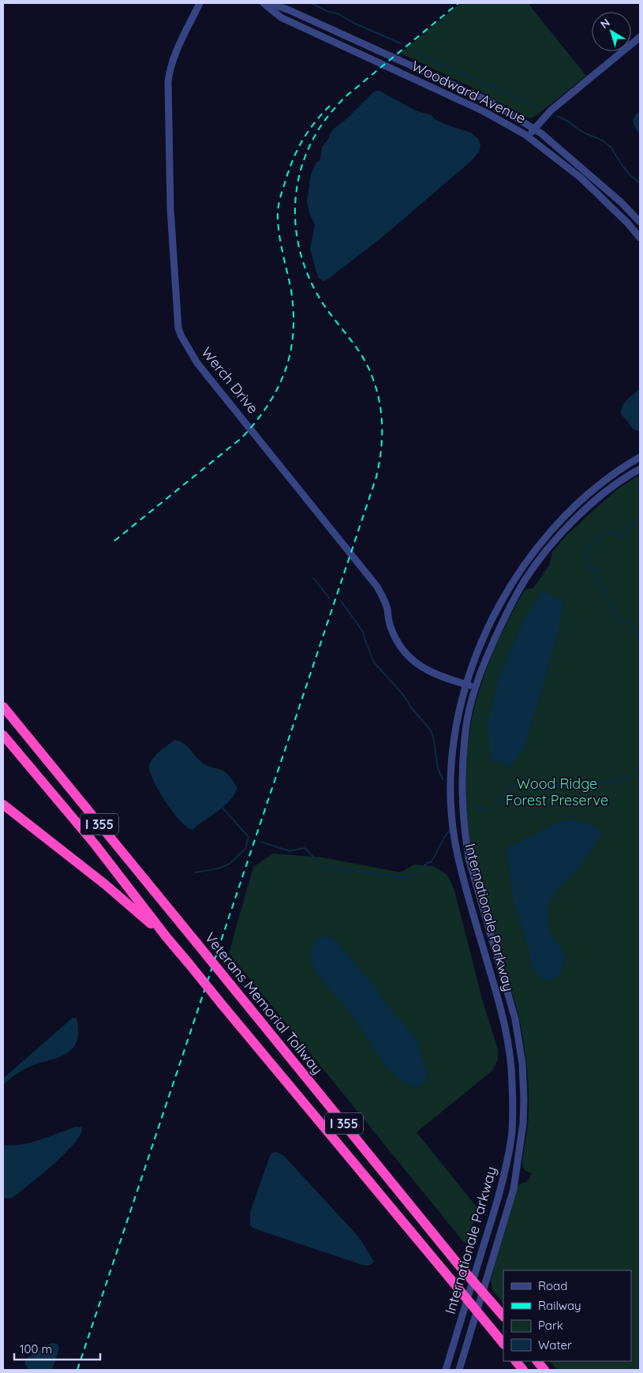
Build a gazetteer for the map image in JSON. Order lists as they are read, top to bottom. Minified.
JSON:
{"streets":{"highway":["I 355","Veterans Memorial Tollway"],"street":["Woodward Avenue","Werch Drive","Internationale Parkway"]},"crossings":[["Werch Drive","Internationale Parkway"]],"parks":["Wood Ridge Forest Preserve"],"legend":["Road","Railway","Park","Water"],"scale_bar":"100 m","north":"top left"}
